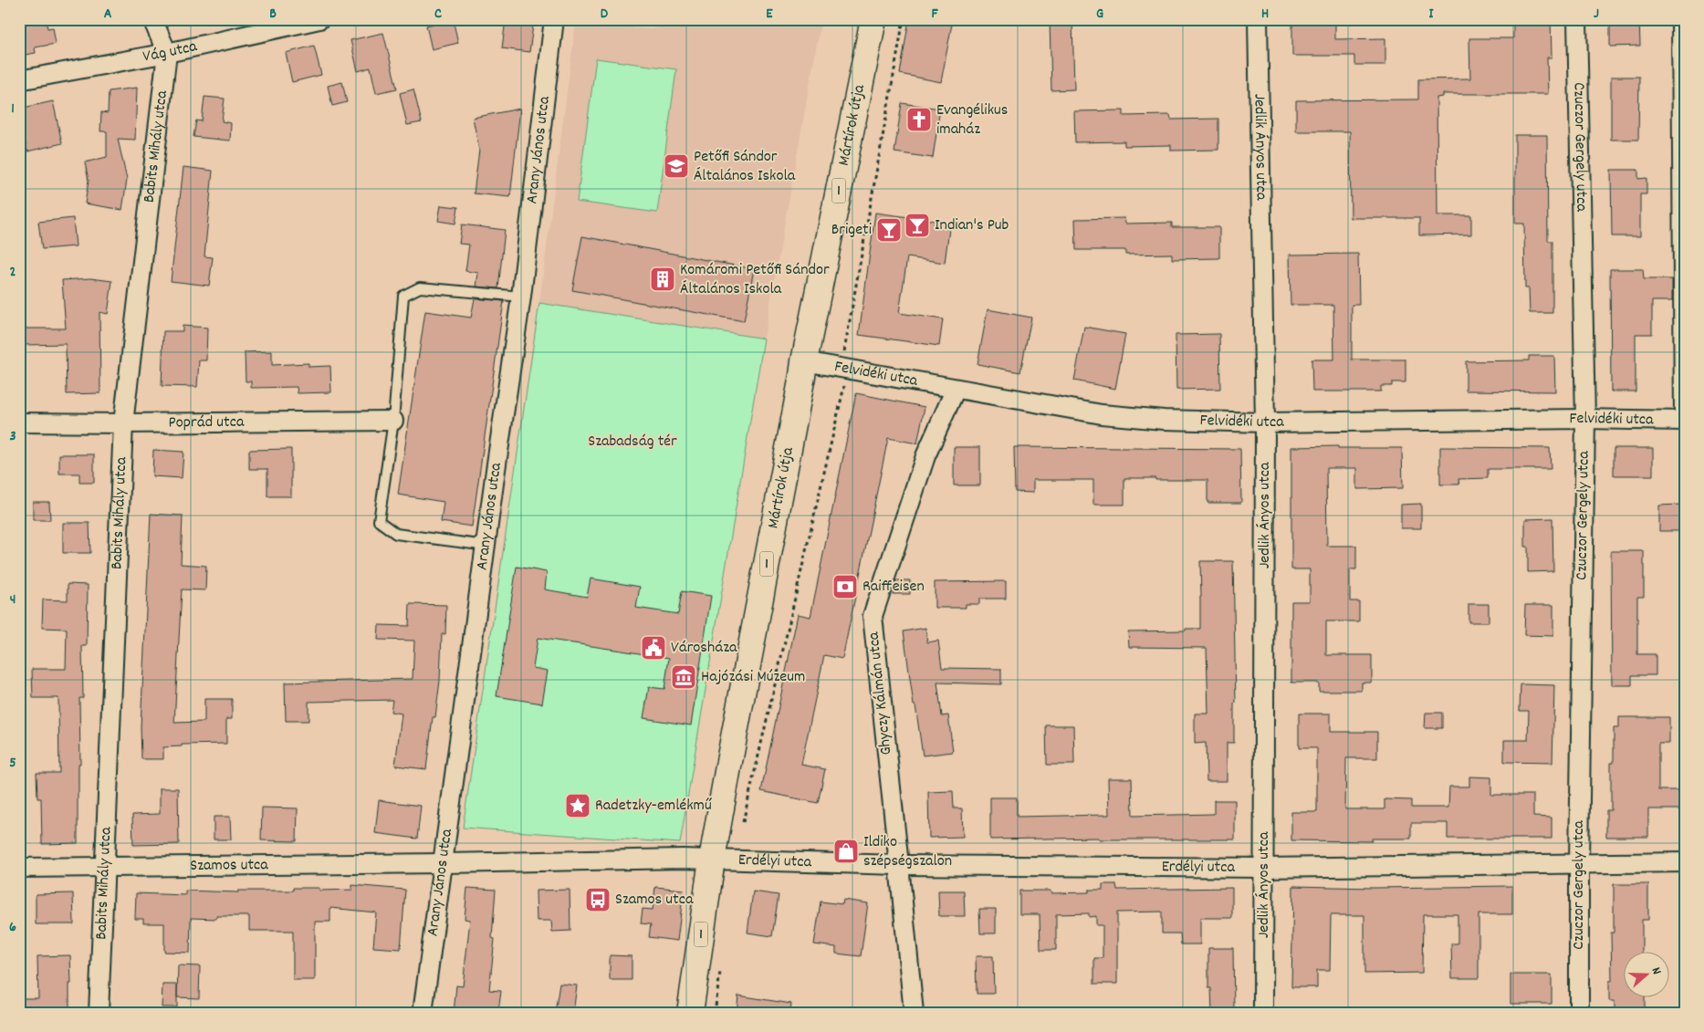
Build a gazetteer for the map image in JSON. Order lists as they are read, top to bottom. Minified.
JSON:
{"streets":{"main road":["Mártírok útja","1"],"street":["Vág utca","Babits Mihály utca","Jedlik Ányos utca","Czuczor Gergely utca","Arany János utca","Felvidéki utca","Poprád utca","Ghyczy Kálmán utca","Erdélyi utca","Szamos utca"]},"crossings":[["Vág utca","Babits Mihály utca"],["Mártírok útja","Felvidéki utca"],["Mártírok útja","Erdélyi utca"],["Mártírok útja","Szamos utca"],["Babits Mihály utca","Poprád utca"],["Babits Mihály utca","Szamos utca"],["Jedlik Ányos utca","Felvidéki utca"],["Jedlik Ányos utca","Erdélyi utca"],["Czuczor Gergely utca","Felvidéki utca"],["Czuczor Gergely utca","Erdélyi utca"],["Arany János utca","Szamos utca"],["Felvidéki utca","Ghyczy Kálmán utca"],["Ghyczy Kálmán utca","Erdélyi utca"],["Erdélyi utca","Szamos utca"]],"parks":["Szabadság tér"],"places":{"church":["Evangélikus imaház"],"school or university":["Petőfi Sándor Általános Iskola"],"bar":["Indian's Pub","Brigeti"],"building":["Komáromi Petőfi Sándor Általános Iskola"],"bank":["Raiffeisen"],"public building":["Városháza"],"museum":["Hajózási Múzeum"],"place":["Radetzky-emlékmű"],"shop":["Ildiko szépségszalon"],"bus stop":["Szamos utca"]},"north":"right","grid":{"columns":["A","B","C","D","E","F","G","H","I","J"],"rows":["1","2","3","4","5","6"]}}
